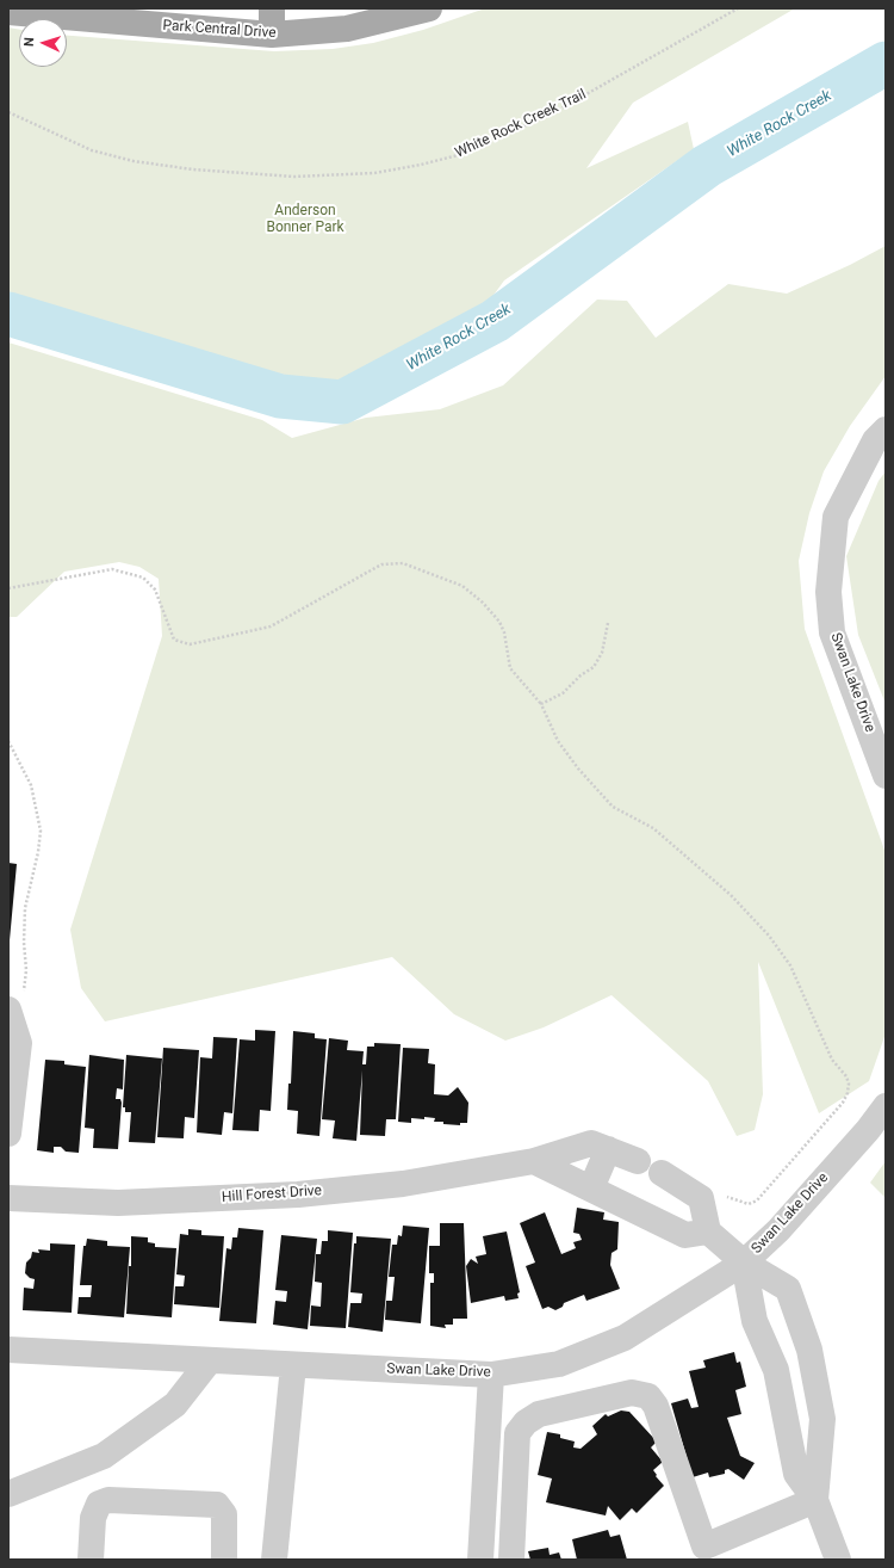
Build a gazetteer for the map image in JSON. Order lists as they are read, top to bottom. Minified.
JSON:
{"streets":{"main road":["Park Central Drive"],"street":["Swan Lake Drive","Hill Forest Drive"],"path":["White Rock Creek Trail"]},"water":["White Rock Creek"],"parks":["Anderson Bonner Park"],"north":"left"}
